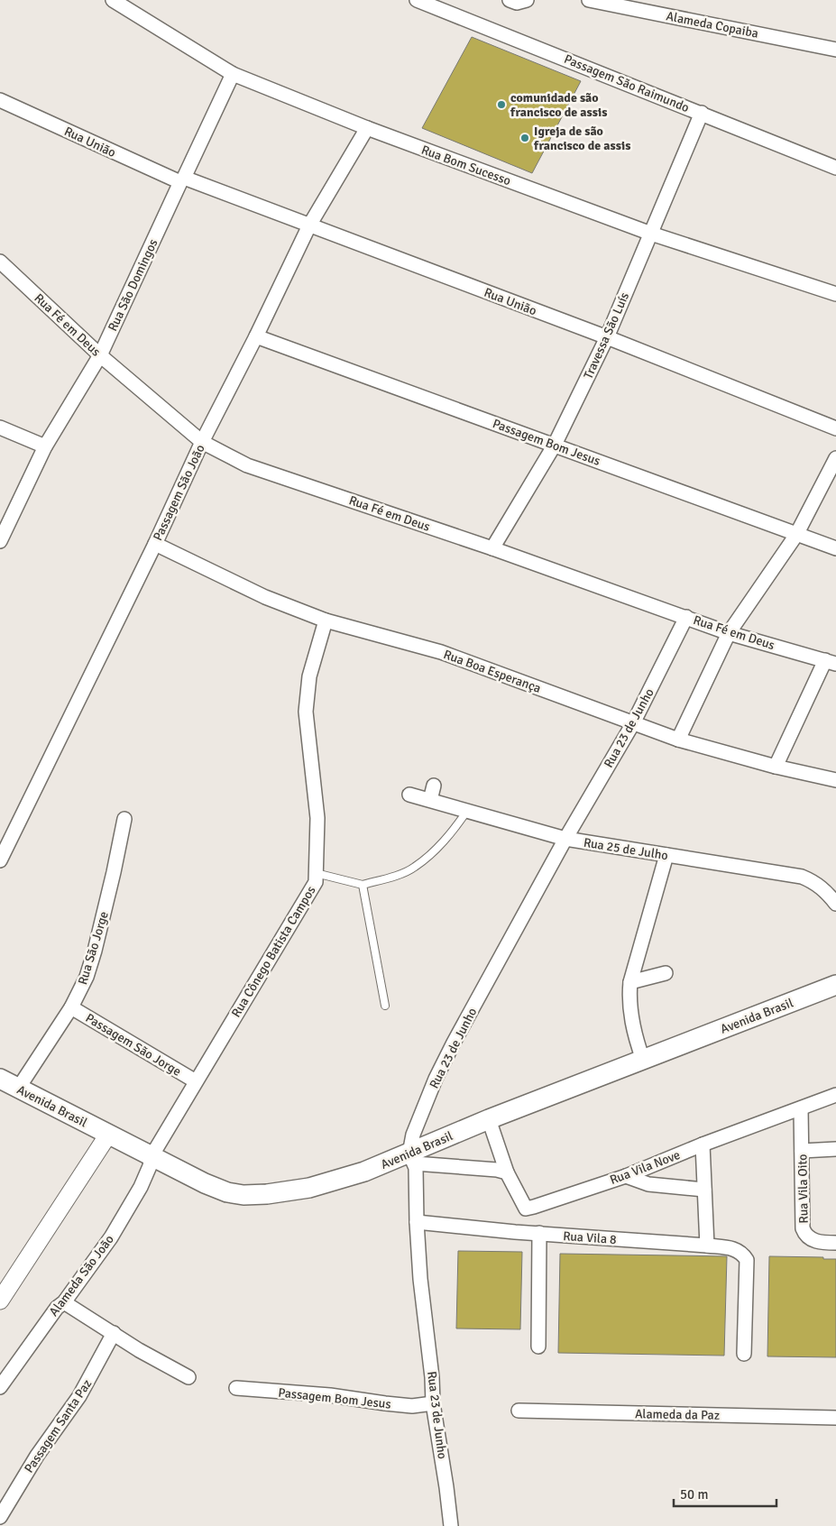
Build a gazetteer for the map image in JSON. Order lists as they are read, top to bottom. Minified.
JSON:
{"streets":{"main road":["Avenida Brasil"],"street":["Alameda Copaiba","Passagem São Raimundo","Rua União","Rua Bom Sucesso","Rua São Domingos","Rua Fé em Deus","Travessa São Luís","Passagem Bom Jesus","Passagem São João","Rua Boa Esperança","Rua 23 de Junho","Rua 25 de Julho","Rua São Jorge","Rua Cônego Batista Campos","Passagem São Jorge","Rua Vila Nove","Rua Vila Oito","Rua Vila 8","Alameda São João","Alameda da Paz","Passagem Santa Paz"]},"crossings":[["Passagem São Raimundo","Travessa São Luís"],["Rua União","Rua São Domingos"],["Rua União","Travessa São Luís"],["Rua União","Passagem São João"],["Rua Bom Sucesso","Rua São Domingos"],["Rua Bom Sucesso","Travessa São Luís"],["Rua Bom Sucesso","Passagem São João"],["Rua São Domingos","Rua Fé em Deus"],["Rua Fé em Deus","Travessa São Luís"],["Rua Fé em Deus","Passagem São João"],["Rua Fé em Deus","Rua 23 de Junho"],["Travessa São Luís","Passagem Bom Jesus"],["Passagem Bom Jesus","Passagem São João"],["Passagem Bom Jesus","Rua 23 de Junho"],["Passagem São João","Rua Boa Esperança"],["Rua Boa Esperança","Rua 23 de Junho"],["Rua Boa Esperança","Rua Cônego Batista Campos"],["Rua 23 de Junho","Rua 25 de Julho"],["Rua 23 de Junho","Avenida Brasil"],["Rua 23 de Junho","Rua Vila 8"],["Rua São Jorge","Avenida Brasil"],["Rua São Jorge","Passagem São Jorge"],["Rua Cônego Batista Campos","Avenida Brasil"],["Rua Cônego Batista Campos","Passagem São Jorge"],["Rua Cônego Batista Campos","Alameda São João"],["Avenida Brasil","Alameda São João"],["Rua Vila Nove","Rua Vila Oito"]],"places":["comunidade são francisco de assis","Igreja de são francisco de assis"],"scale_bar":"50 m"}
